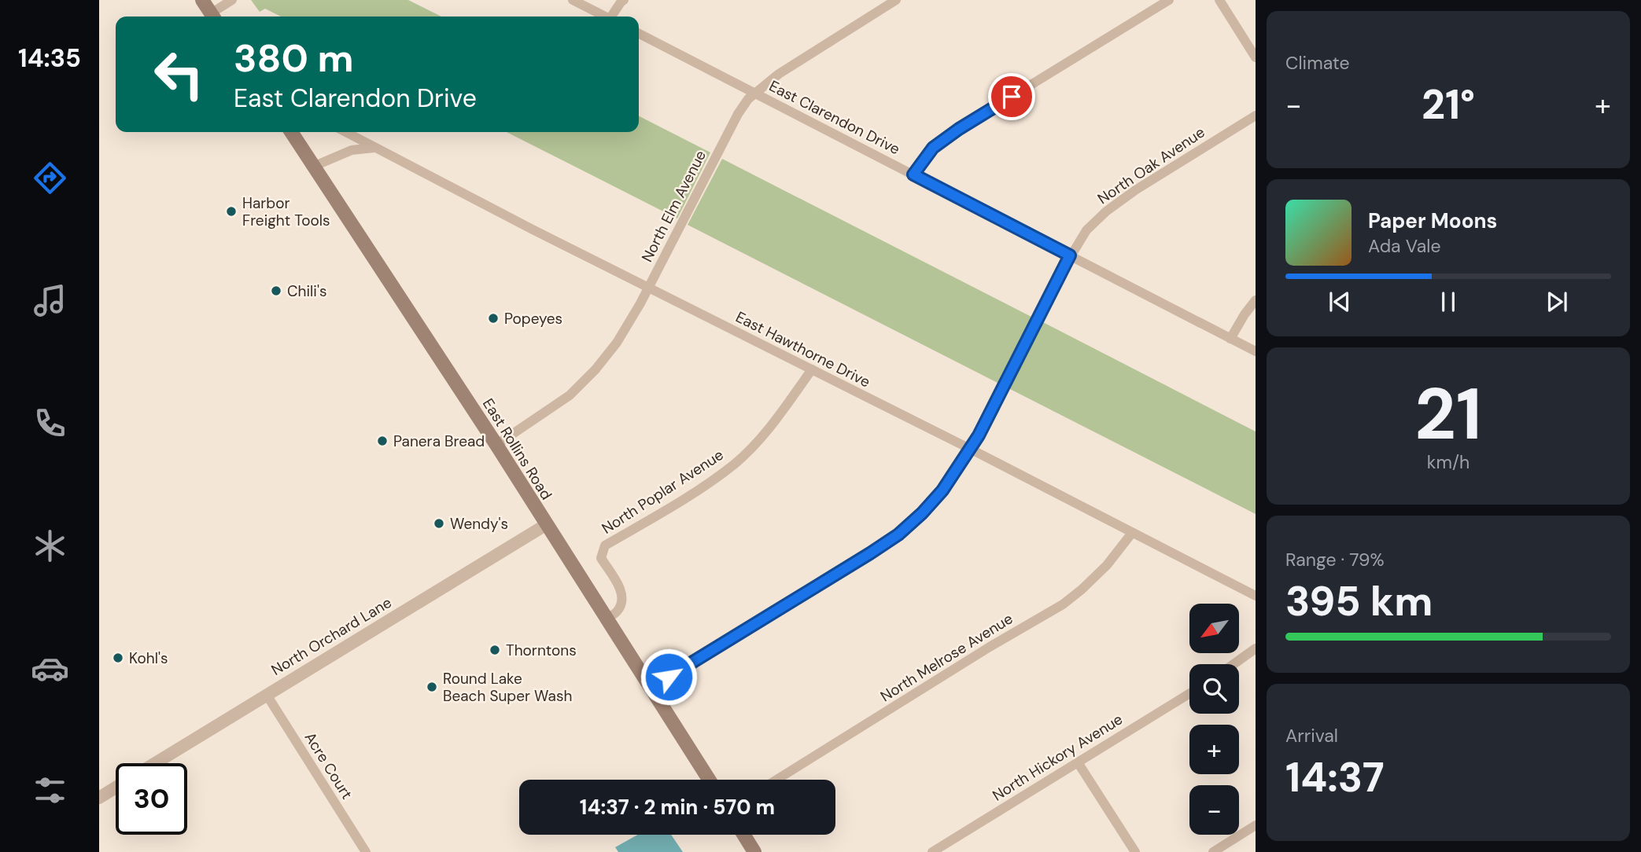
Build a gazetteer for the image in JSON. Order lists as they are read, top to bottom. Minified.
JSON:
{"streets":{"main road":["East Rollins Road"],"street":["East Clarendon Drive","North Oak Avenue","North Elm Avenue","East Hawthorne Drive","North Poplar Avenue","North Orchard Lane","North Melrose Avenue","North Hickory Avenue","Acre Court"]},"crossings":[["East Clarendon Drive","North Oak Avenue"],["East Clarendon Drive","North Elm Avenue"],["North Oak Avenue","East Hawthorne Drive"],["North Oak Avenue","East Rollins Road"],["North Elm Avenue","East Hawthorne Drive"],["North Elm Avenue","East Rollins Road"],["East Hawthorne Drive","North Poplar Avenue"],["East Hawthorne Drive","North Melrose Avenue"],["East Rollins Road","North Poplar Avenue"],["East Rollins Road","North Orchard Lane"],["North Orchard Lane","Acre Court"]],"places":["Harbor Freight Tools","Chili's","Popeyes","Panera Bread","Wendy's","Thorntons","Kohl's","Round Lake Beach Super Wash"],"north":"bottom left","page":{"tabs":"14:35","tile":["Climate",["21","km/h"],["Range · 79%","395 km"],["Arrival","14:37"]],"turn":["380 m","East Clarendon Drive"],"heat":["−","21°","+"],"song":["Paper Moons","Ada Vale"],"map_buttons":["+","−"],"limit":"30","trip":"14:37 · 2 min · 570 m"}}
